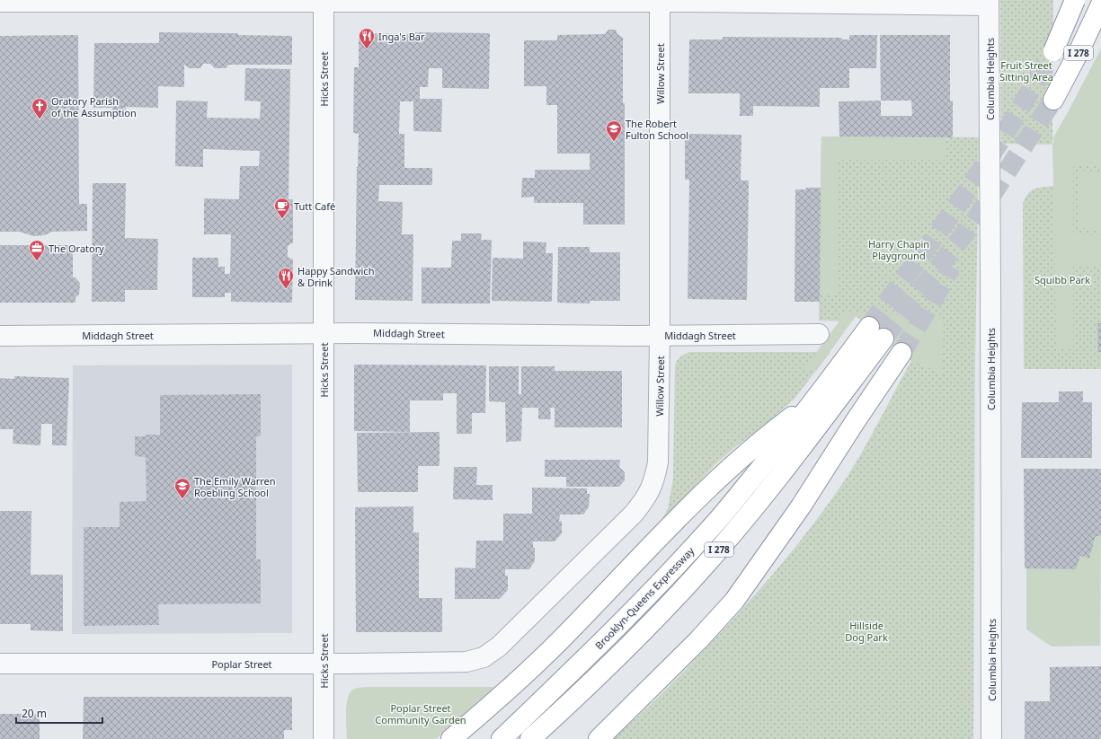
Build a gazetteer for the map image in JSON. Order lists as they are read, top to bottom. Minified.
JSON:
{"streets":{"highway":["I 278","Brooklyn-Queens Expressway"],"street":["Willow Street","Hicks Street","Columbia Heights","Middagh Street","Poplar Street"]},"crossings":[["Willow Street","Middagh Street"],["Willow Street","Poplar Street"],["Hicks Street","Middagh Street"],["Hicks Street","Poplar Street"]],"parks":["Fruit Street Sitting Area","Harry Chapin Playground","Squibb Park","Hillside Dog Park","Poplar Street Community Garden"],"places":{"restaurant":["Inga's Bar","Happy Sandwich & Drink"],"church":["Oratory Parish of the Assumption"],"school or university":["The Robert Fulton School","The Emily Warren Roebling School"],"cafe":["Tutt Café"],"office":["The Oratory"]},"scale_bar":"20 m"}
